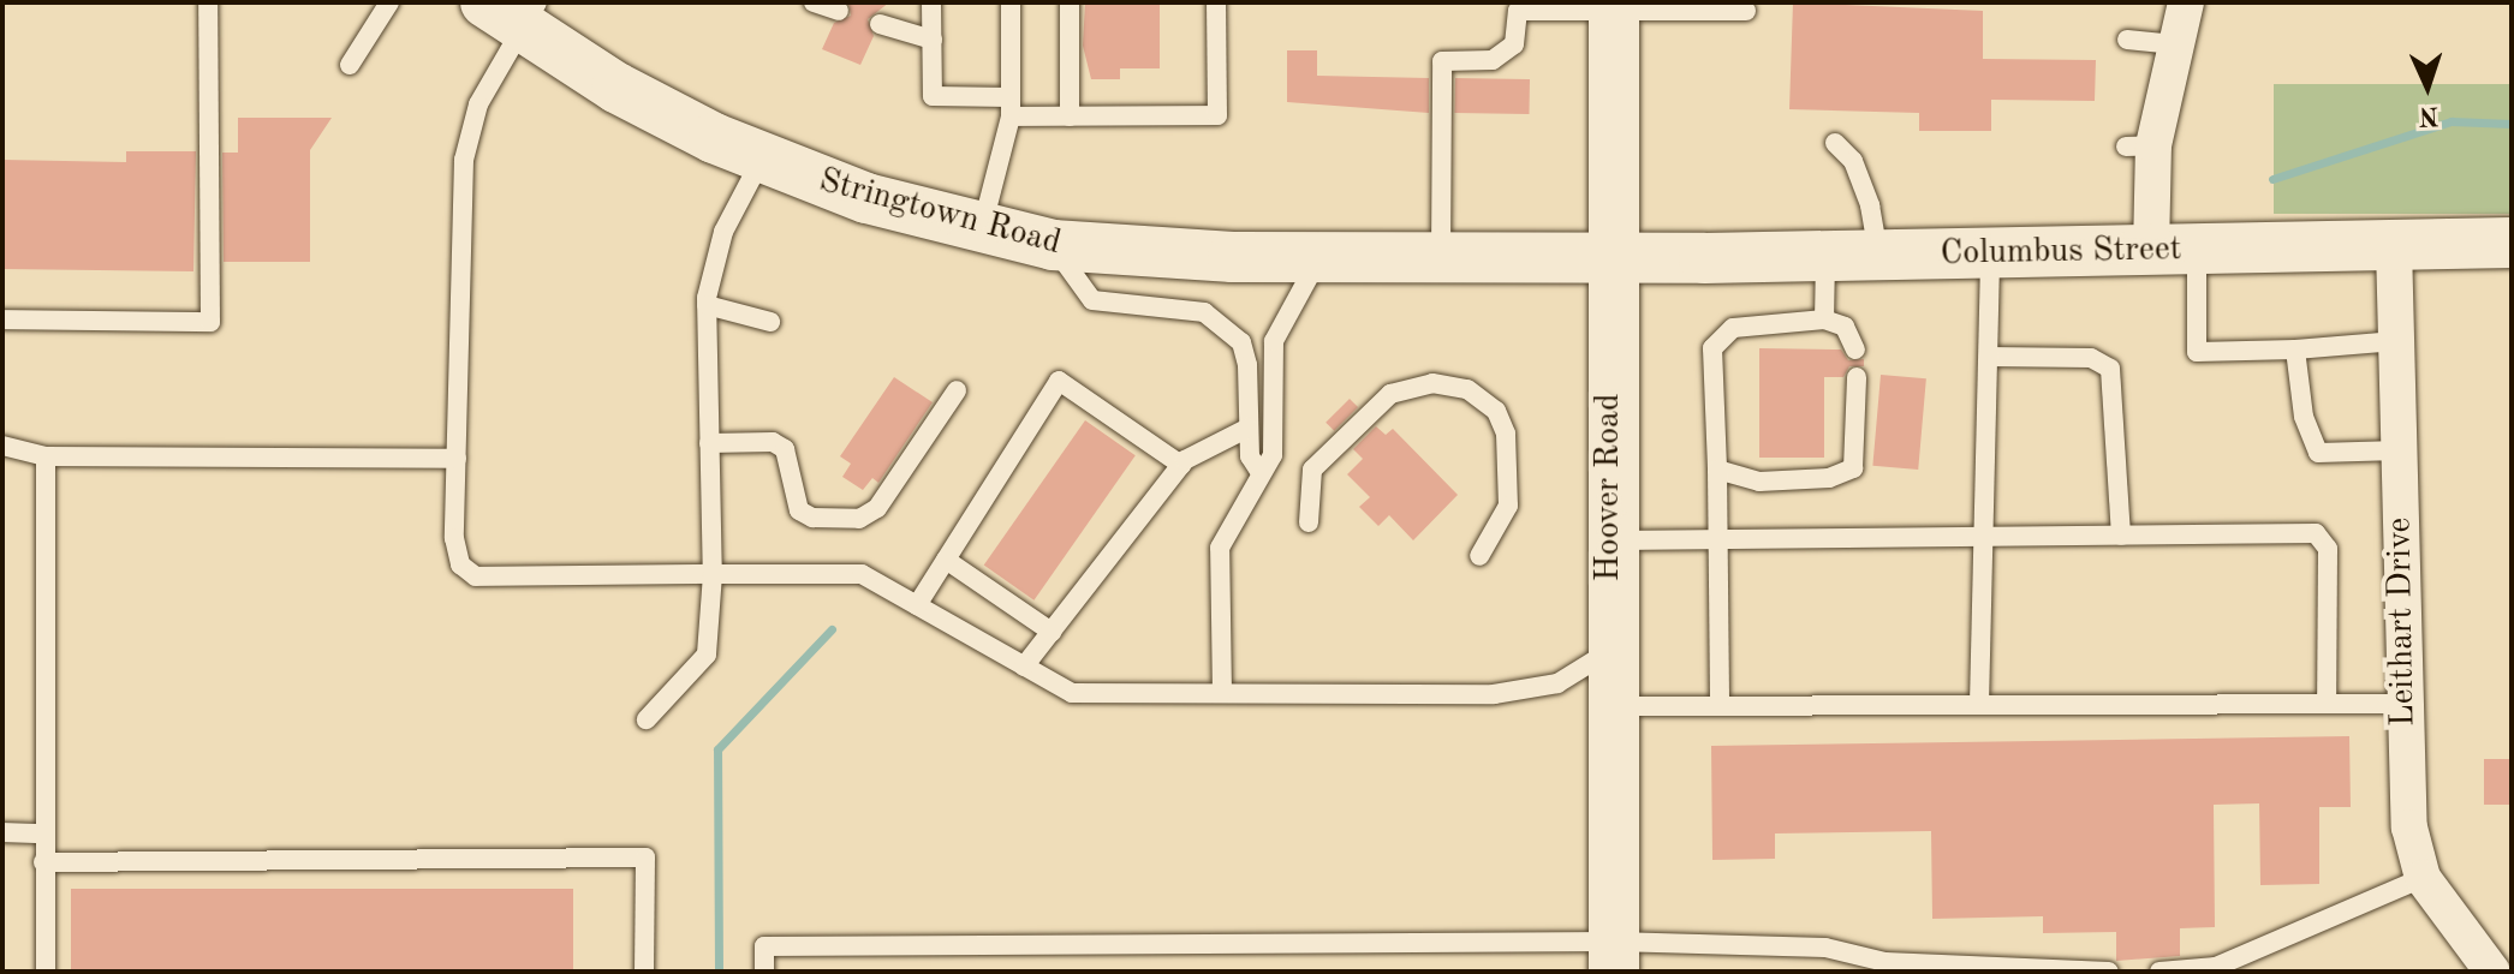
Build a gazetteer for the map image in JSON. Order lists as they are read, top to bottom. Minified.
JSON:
{"streets":{"main road":["Stringtown Road","Columbus Street","Hoover Road"],"street":["Leithart Drive"]},"crossings":[["Stringtown Road","Columbus Street"],["Stringtown Road","Hoover Road"],["Columbus Street","Hoover Road"],["Columbus Street","Leithart Drive"]],"north":"bottom"}
